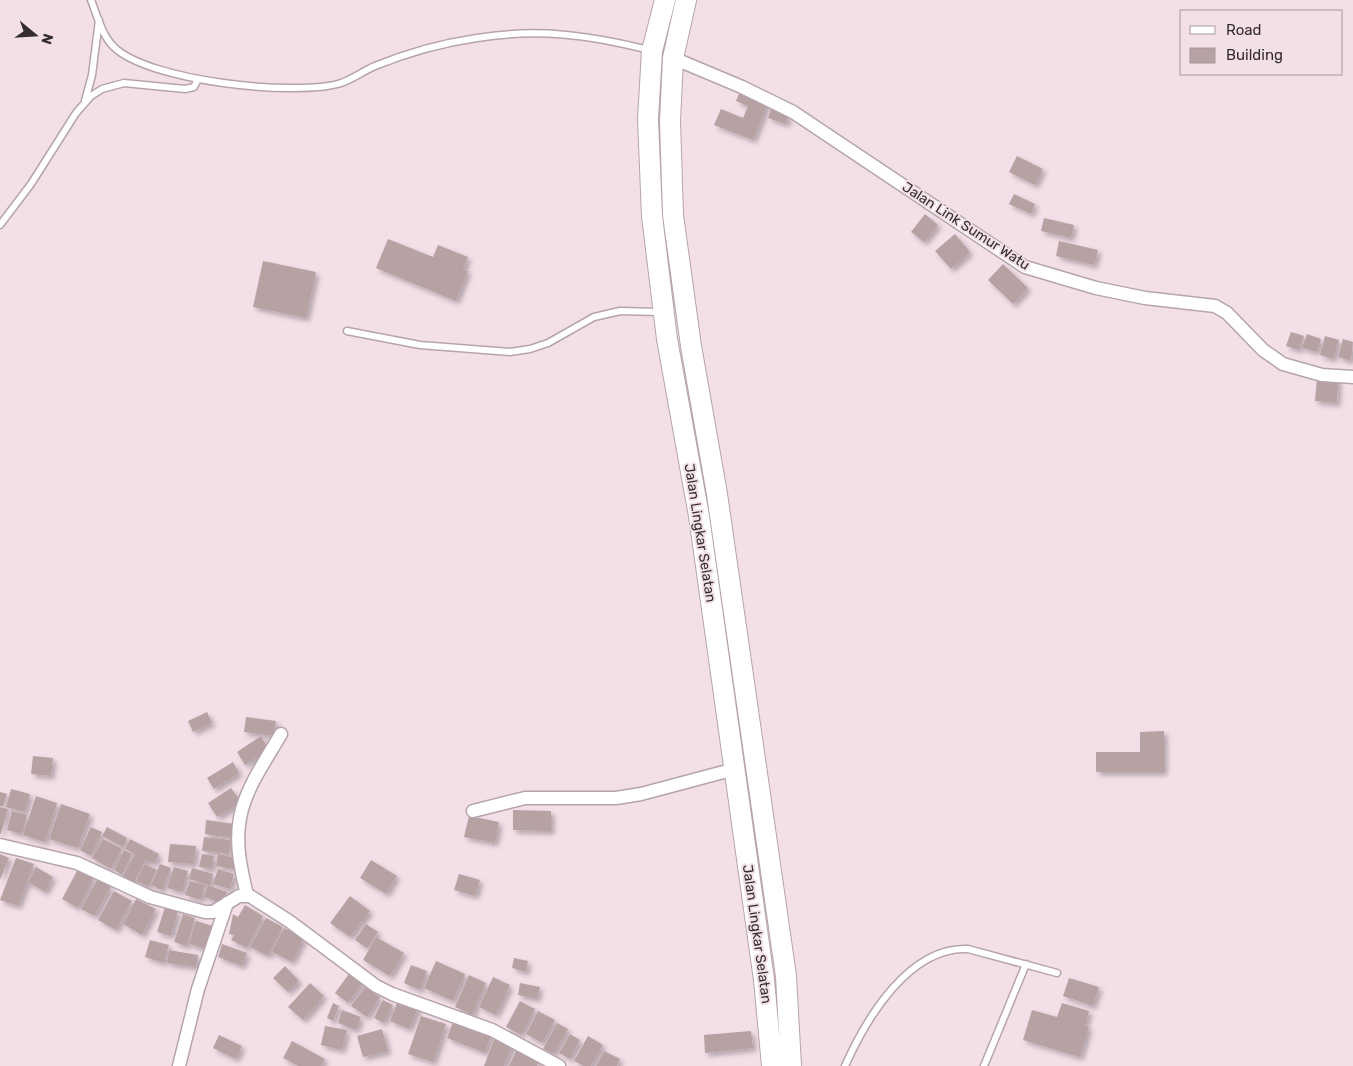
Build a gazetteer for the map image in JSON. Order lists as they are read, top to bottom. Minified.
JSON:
{"streets":{"highway":["Jalan Lingkar Selatan"],"street":["Jalan Link Sumur Watu"]},"crossings":[["Jalan Link Sumur Watu","Jalan Lingkar Selatan"]],"legend":["Road","Building"],"north":"right"}
